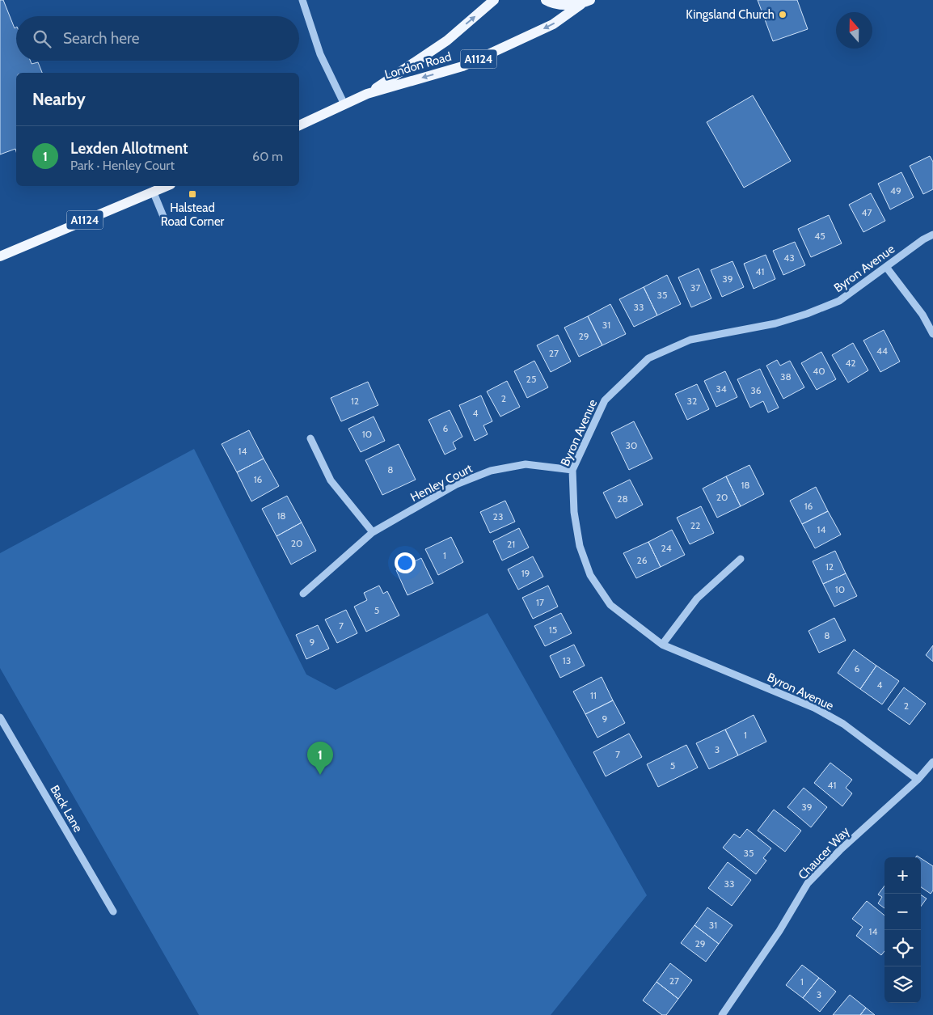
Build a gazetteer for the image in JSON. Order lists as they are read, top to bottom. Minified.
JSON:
{"streets":{"main road":["A1124","London Road"],"street":["Byron Avenue","Henley Court","Back Lane","Chaucer Way"]},"crossings":[["Byron Avenue","Henley Court"],["Byron Avenue","Chaucer Way"]],"places":{"other":["Kingsland Church"],"transit":["Halstead Road Corner"]},"house_numbers":["49","47","45","43","41","39","37","35","33","31","29","44","27","42","40","38","25","34","36","2","12","32","4","6","10","30","14","8","16","18","20","28","16","18","23","22","14","20","21","24","1","26","12","19","10","17","5","7","15","8","9","13","6","4","11","2","9","1","3","7","5","41","39","35","33","31","14","29","27","1","3"],"north":"top","page":{"search":"Search here","heading":"Nearby","list":[{"mark":"1","name":"Lexden Allotment","note":"Park · Henley Court","value":"60 m"}],"pins":"1","map_buttons":["+","−"]}}
